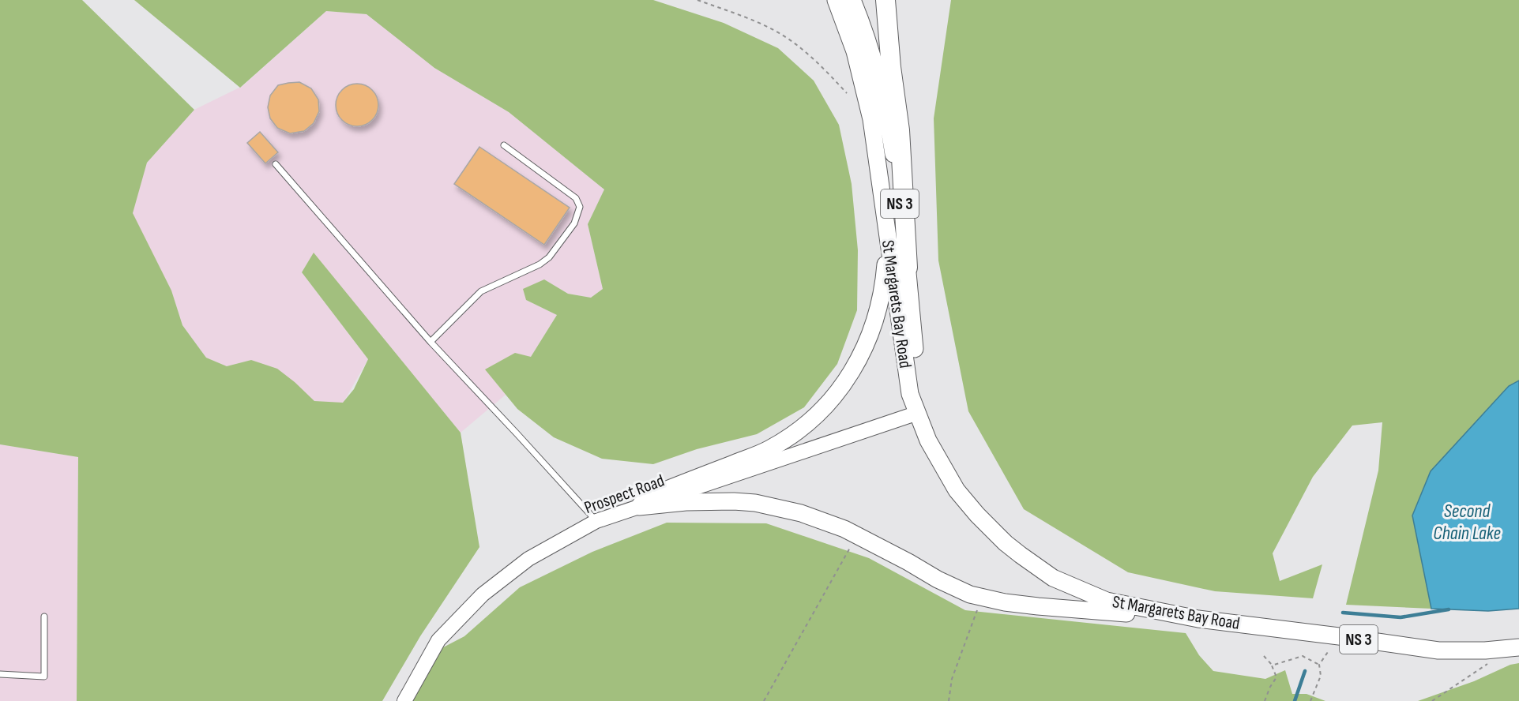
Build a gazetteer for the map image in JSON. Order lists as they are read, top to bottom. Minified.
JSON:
{"streets":{"main road":["NS 3","St Margarets Bay Road","Prospect Road"]},"crossings":[["St Margarets Bay Road","Prospect Road"]],"water":["Second Chain Lake"]}
